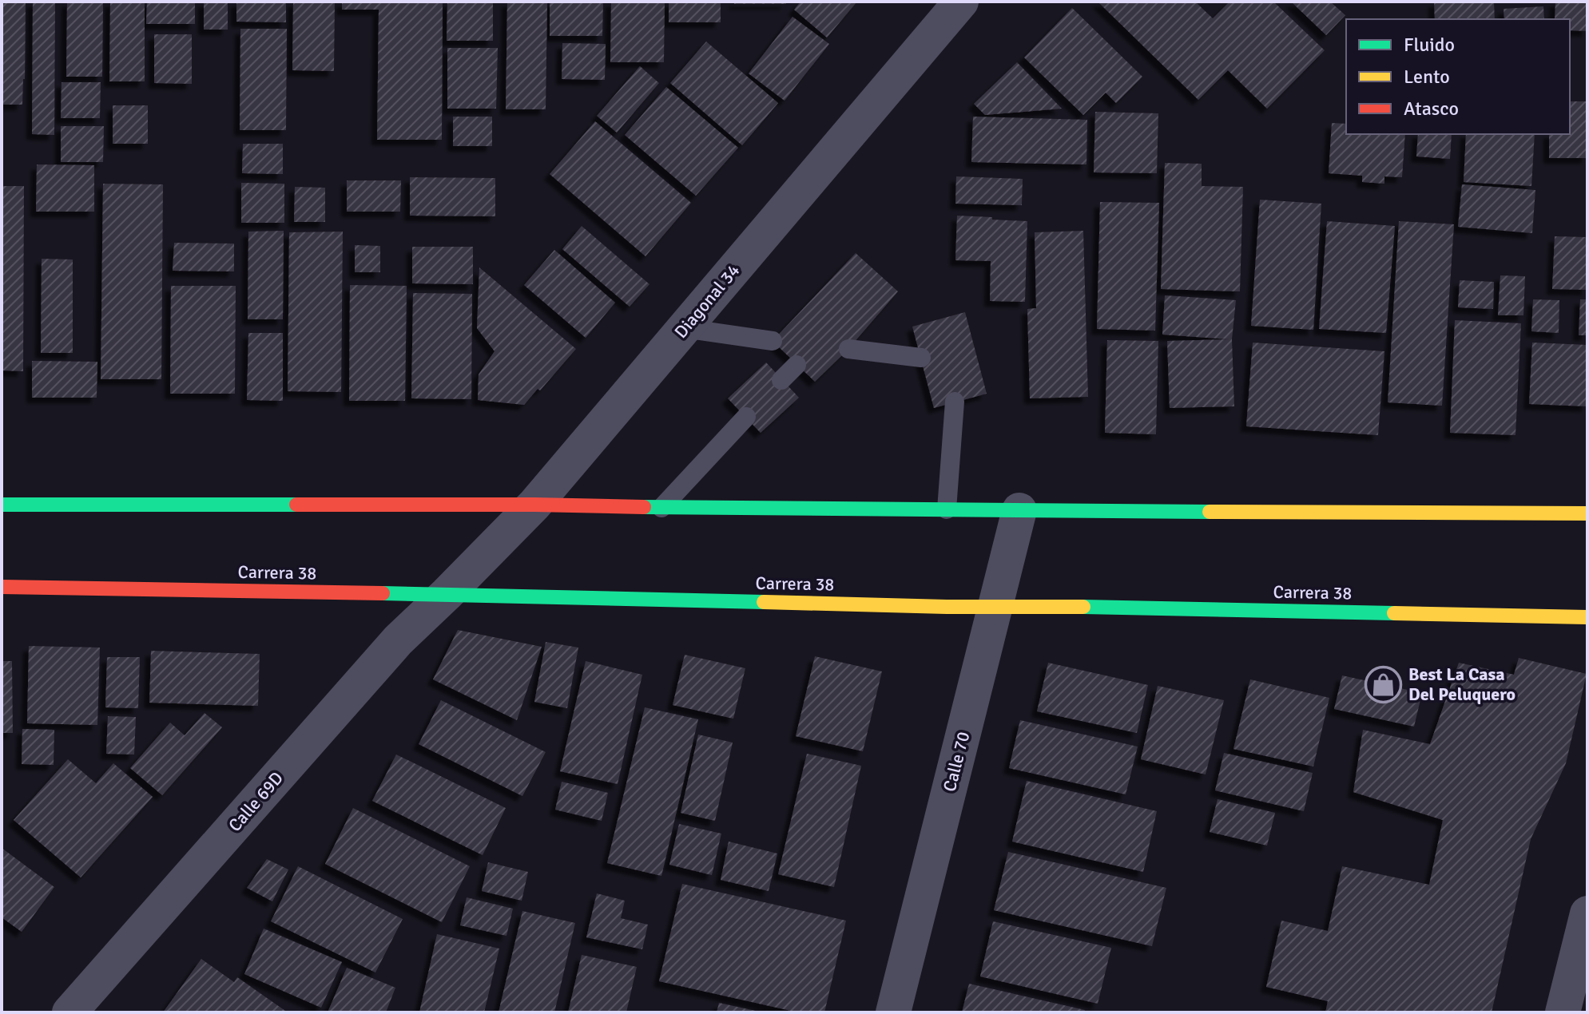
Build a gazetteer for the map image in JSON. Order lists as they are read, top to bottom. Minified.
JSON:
{"streets":{"main road":["Carrera 38"],"street":["Diagonal 34","Calle 70","Calle 69D"]},"crossings":[["Diagonal 34","Carrera 38"],["Diagonal 34","Calle 69D"],["Carrera 38","Calle 70"],["Carrera 38","Calle 69D"]],"places":{"shop":["Best La Casa Del Peluquero"]},"legend":["Fluido","Lento","Atasco"]}
